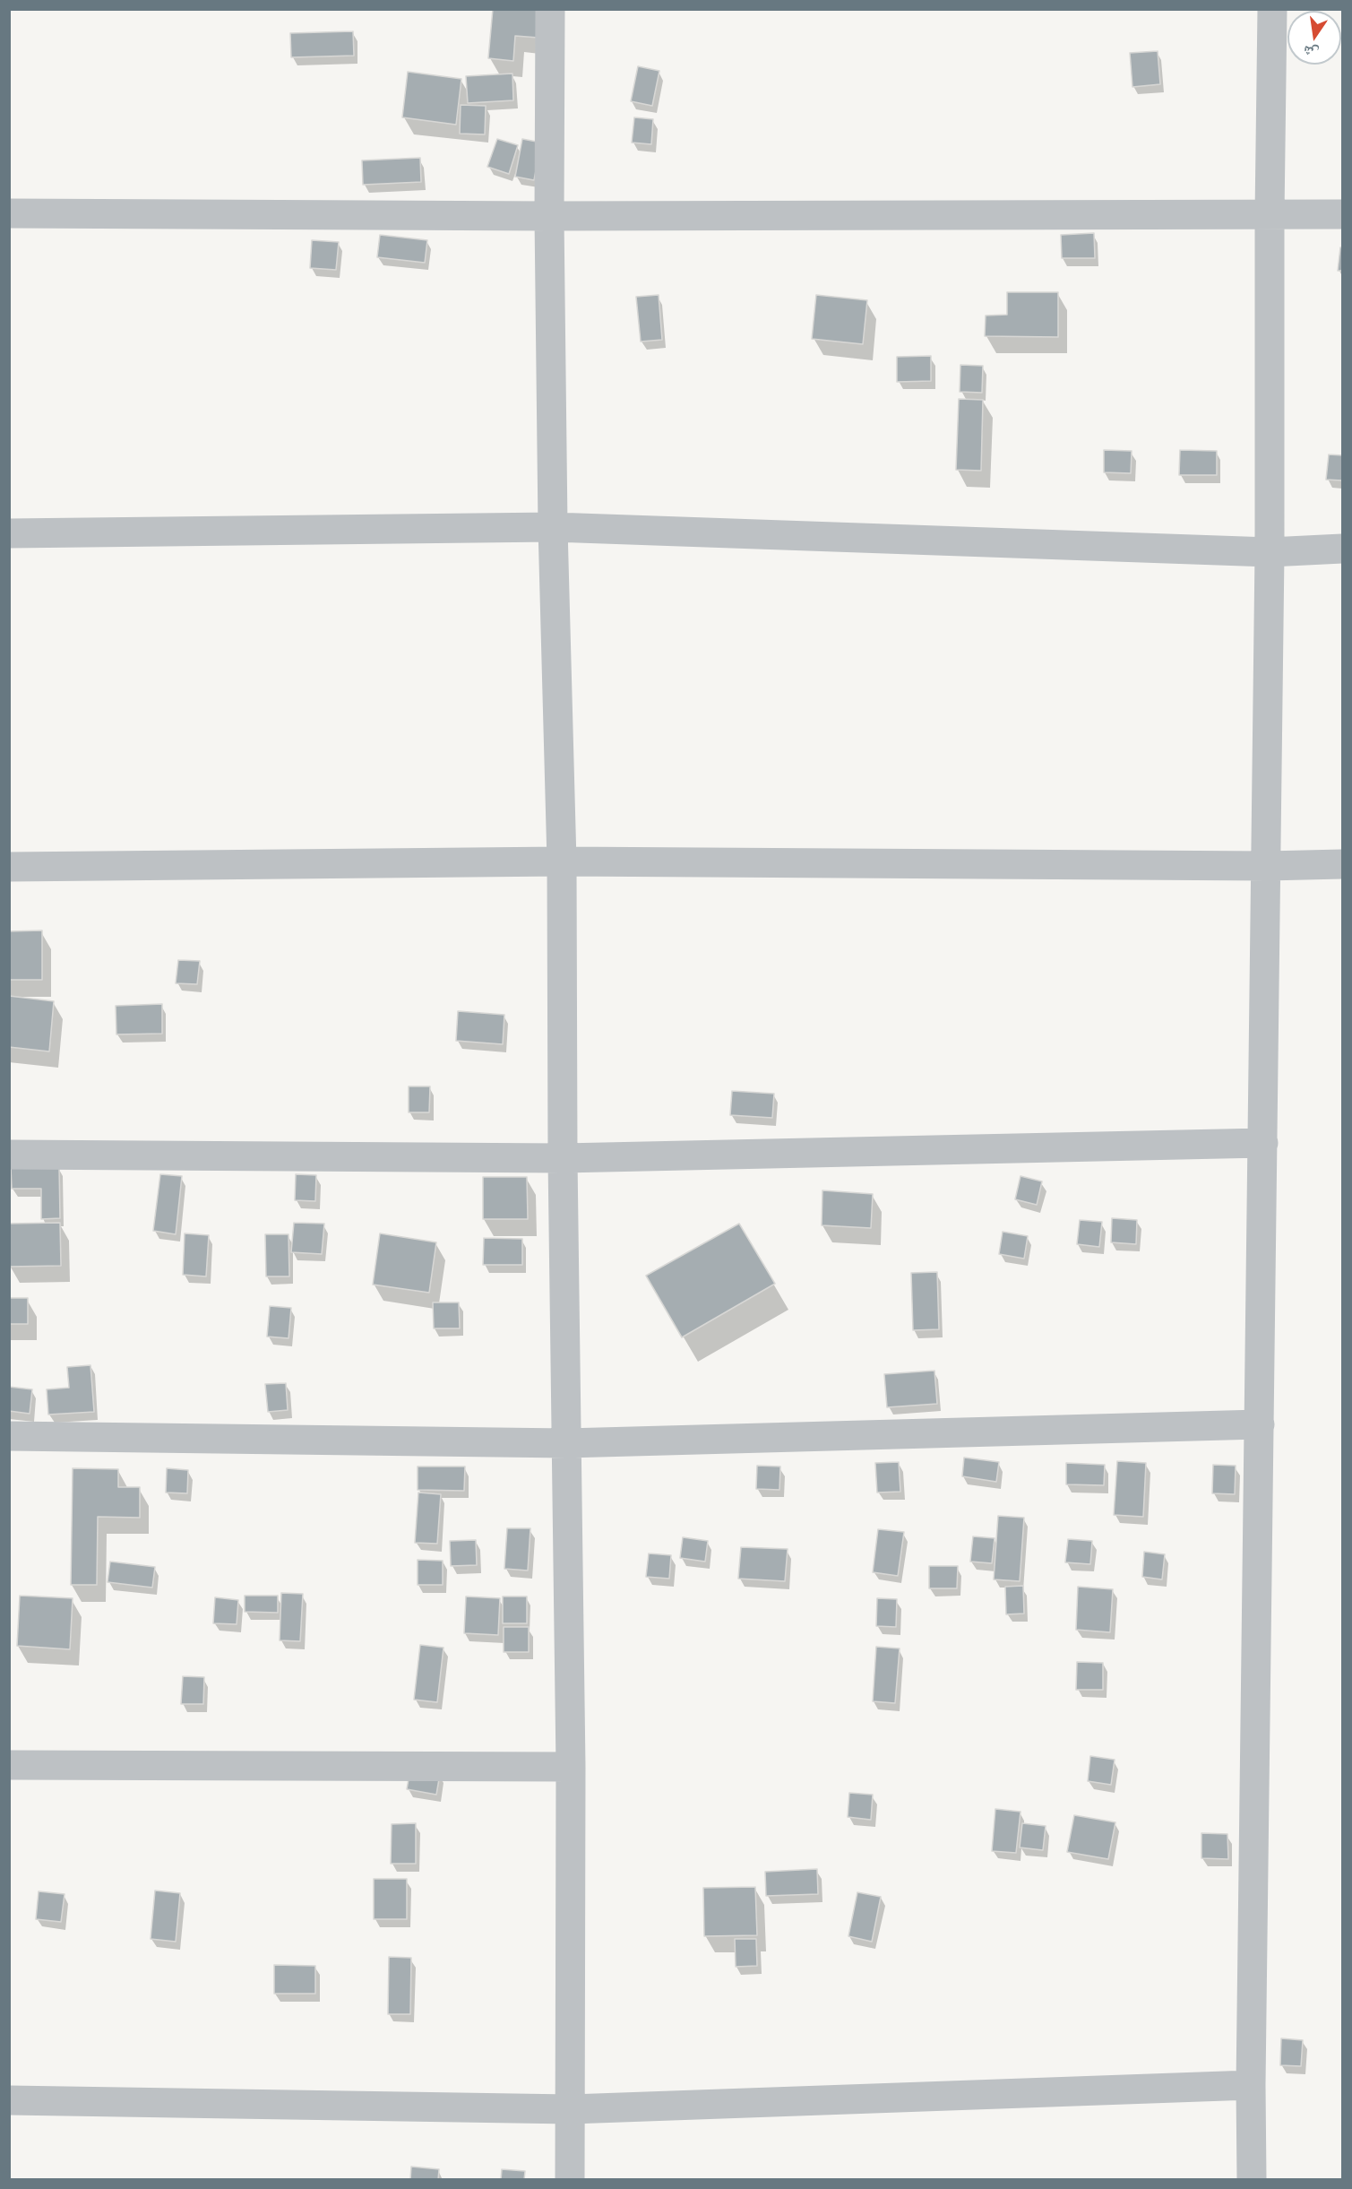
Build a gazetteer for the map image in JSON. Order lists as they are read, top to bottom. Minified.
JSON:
{"north":"bottom"}
